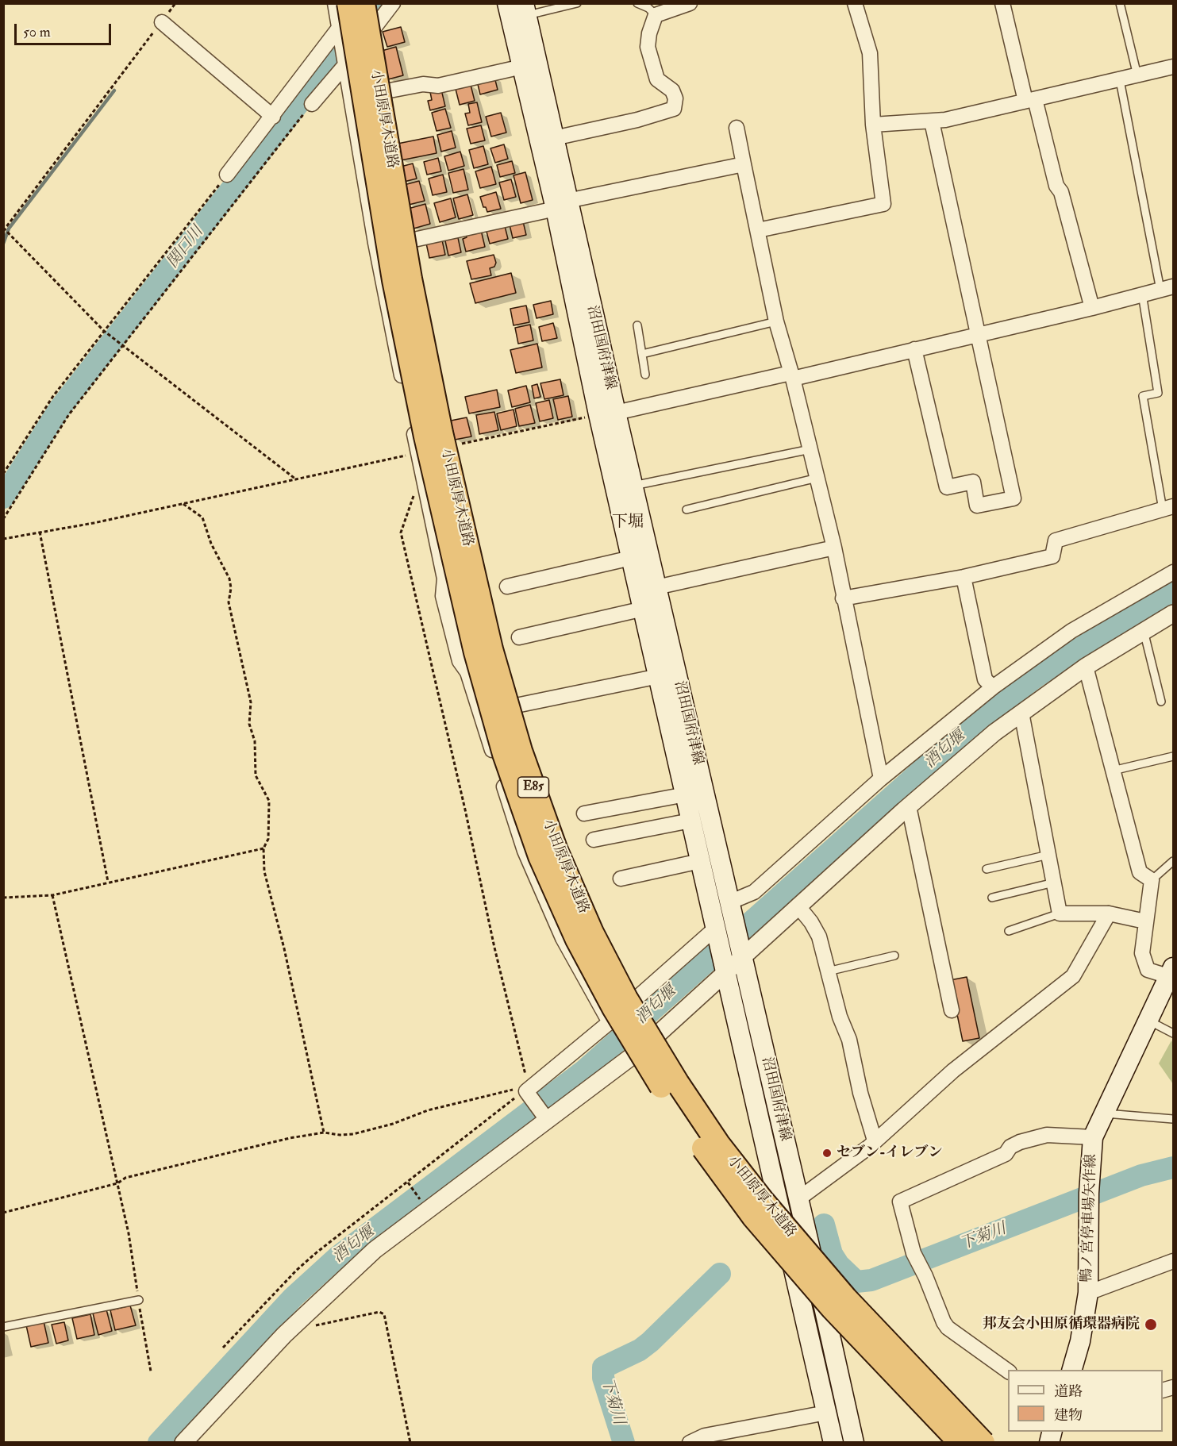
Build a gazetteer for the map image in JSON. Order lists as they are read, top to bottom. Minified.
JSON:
{"streets":{"highway":["小田原厚木道路","E85"],"main road":["沼田国府津線","鴨ノ宮停車場矢作線"]},"districts":["下堀"],"water":["関口川","酒匂堰","下菊川"],"places":["セブン-イレブン","邦友会小田原循環器病院"],"legend":["道路","建物"],"scale_bar":"50 m"}
